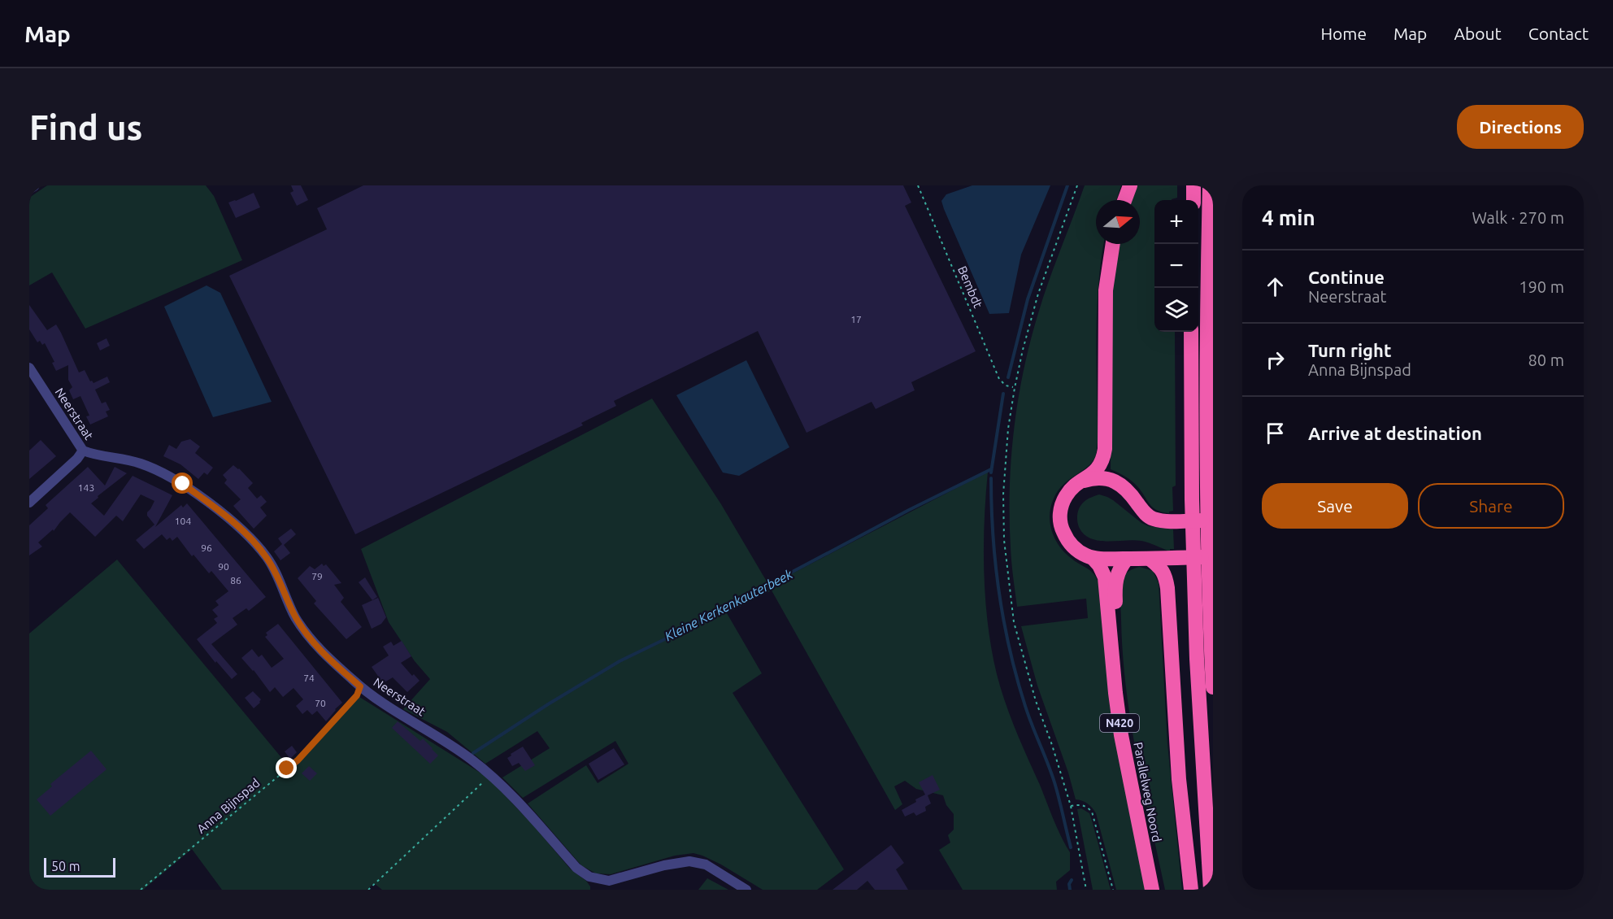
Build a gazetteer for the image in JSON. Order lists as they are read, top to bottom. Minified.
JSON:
{"streets":{"highway":["N420","Parallelweg Noord"],"street":["Neerstraat"],"path":["Bembdt","Anna Bijnspad"]},"crossings":[["Neerstraat","Anna Bijnspad"],["N420","Parallelweg Noord"]],"water":["Kleine Kerkenkauterbeek"],"house_numbers":["17","143","104","96","90","79","86","74","70"],"scale_bar":"50 m","north":"right","page":{"header":"Map","nav":["Home","Map","About","Contact"],"buttons":["Directions",["Save","Share"]],"title":"Find us","heading":["4 min","Walk · 270 m"],"map_buttons":["+","−"],"list":[["Continue","Neerstraat","190 m"],["Turn right","Anna Bijnspad","80 m"],"Arrive at destination"],"scale":"50 m"}}
